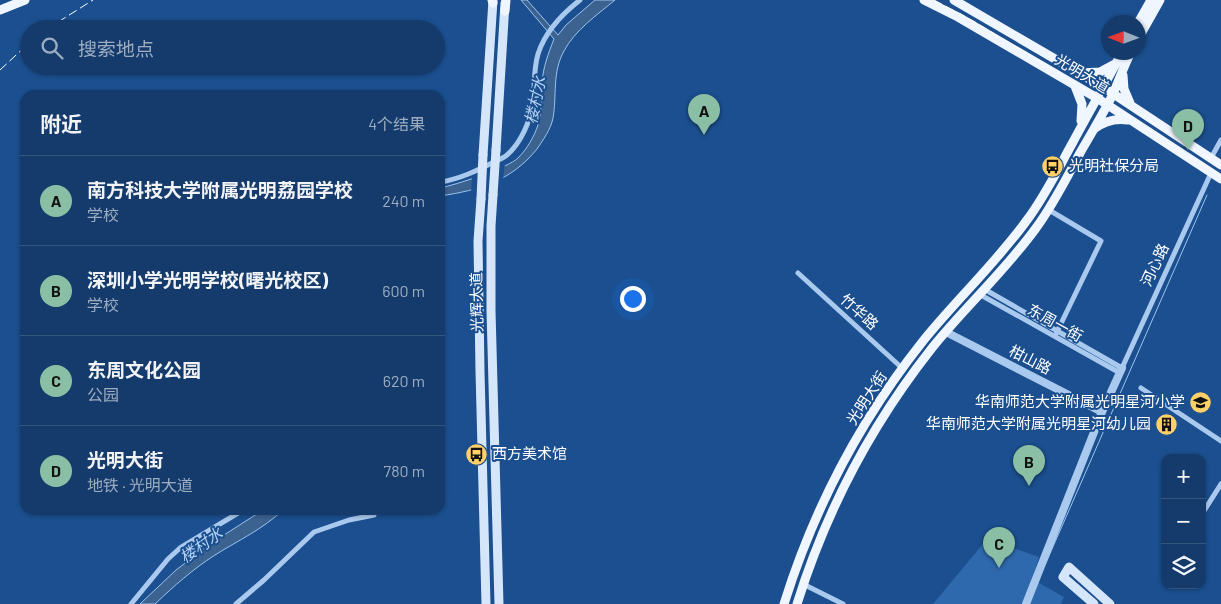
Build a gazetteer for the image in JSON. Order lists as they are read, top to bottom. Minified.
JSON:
{"streets":{"main road":["光明大道","光辉大道","光明大街"],"street":["河心路","竹华路","东周一街","柑山路"]},"crossings":[["光明大道","河心路"],["光明大道","光明大街"],["河心路","东周一街"],["竹华路","光明大街"],["东周一街","光明大街"],["柑山路","光明大街"]],"water":["楼村水"],"places":{"bus stop":["光明社保分局","西方美术馆"],"school or university":["华南师范大学附属光明星河小学"],"building":["华南师范大学附属光明星河幼儿园"]},"north":"left","page":{"search":"搜索地点","heading":["附近","4个结果"],"pins":["A","D","B","C"],"list":[{"mark":"A","name":"南方科技大学附属光明荔园学校","note":"学校","value":"240 m"},{"mark":"B","name":"深圳小学光明学校(曙光校区)","note":"学校","value":"600 m"},{"mark":"C","name":"东周文化公园","note":"公园","value":"620 m"},{"mark":"D","name":"光明大街","note":"地铁 · 光明大道","value":"780 m"}],"map_buttons":["+","−"]}}
